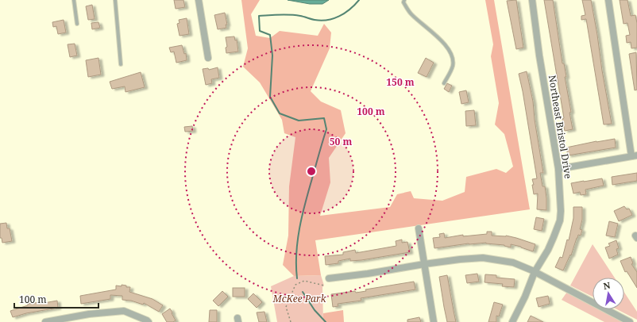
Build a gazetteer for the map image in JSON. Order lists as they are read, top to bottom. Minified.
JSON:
{"streets":{"street":["Northeast Bristol Drive"]},"parks":["McKee Park"],"scale_bar":"100 m","north":"top","rings":["150 m","100 m","50 m"]}
